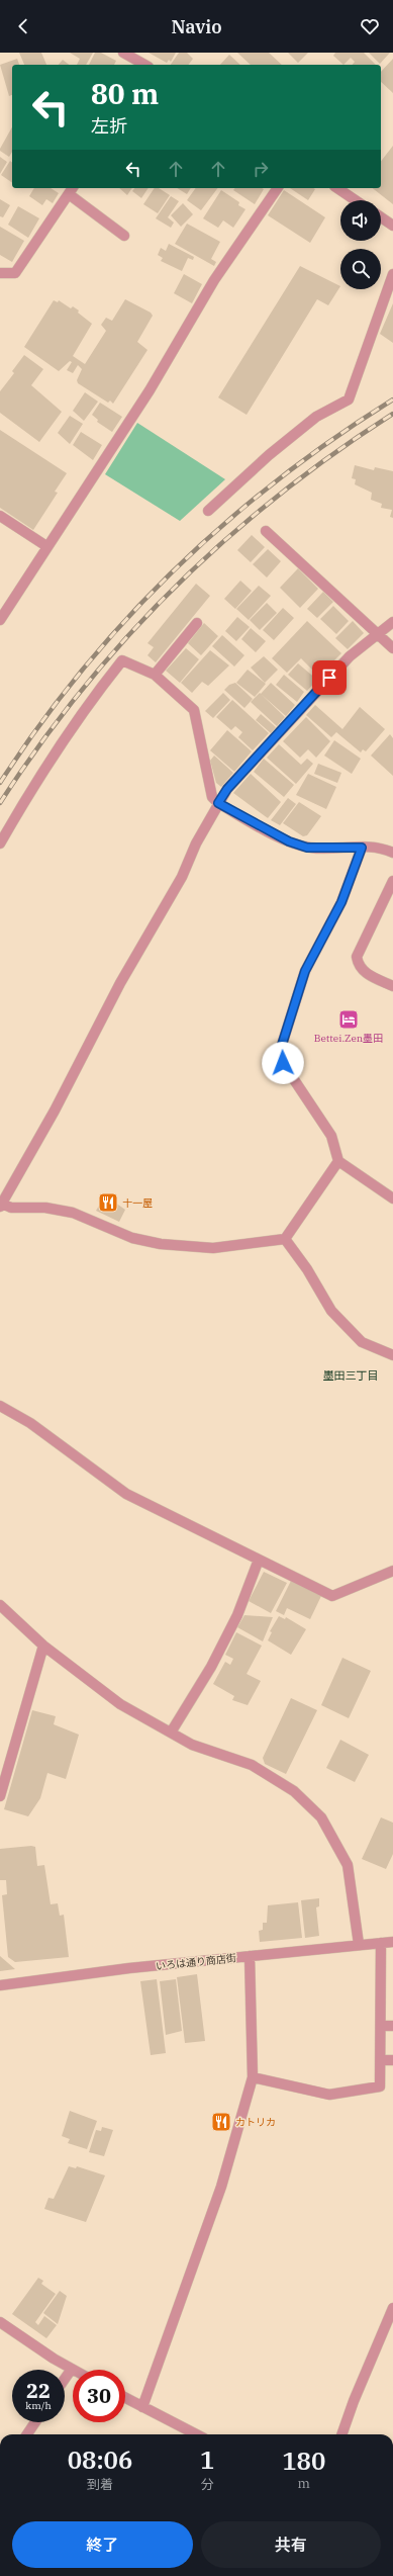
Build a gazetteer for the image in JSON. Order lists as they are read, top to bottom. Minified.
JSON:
{"streets":{"street":["いろは通り商店街"]},"districts":["墨田三丁目"],"places":{"hotel":["Bettei.Zen墨田"],"restaurant":["十一屋","カトリカ"]},"page":{"header":"Navio","turn":["80 m","左折"],"speed":"22 km/h","limit":"30","eta":["08:06","到着","1","分","180","m"],"buttons":["終了","共有"]}}
